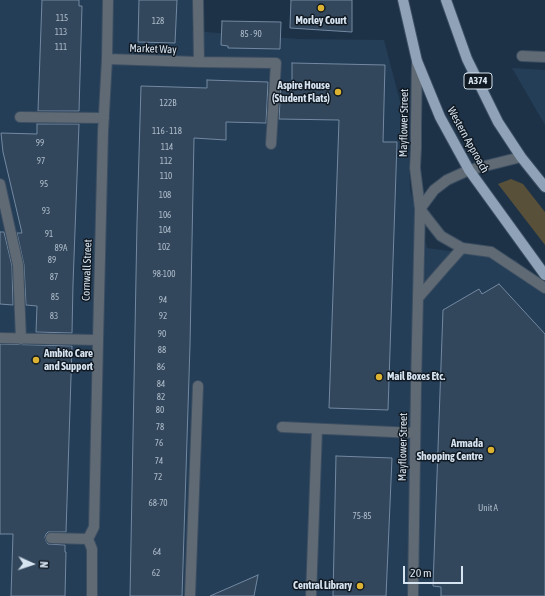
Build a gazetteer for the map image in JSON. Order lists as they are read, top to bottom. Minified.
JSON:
{"streets":{"main road":["A374","Western Approach"],"street":["Market Way","Mayflower Street","Cornwall Street"]},"crossings":[["Market Way","Cornwall Street"],["Mayflower Street","Western Approach"]],"places":["Morley Court","Aspire House (Student Flats)","Ambito Care and Support","Mail Boxes Etc.","Armada Shopping Centre","Central Library"],"house_numbers":["115","128","113","85 - 90","111","122B","116 - 118","99","114","97","112","110","95","108","93","106","104","91","102","89A","89","98-100","87","85","94","83","92","90","88","86","84","82","80","78","76","74","72","68-70","Unit A","75-85","64","62"],"scale_bar":"20 m","north":"right"}
